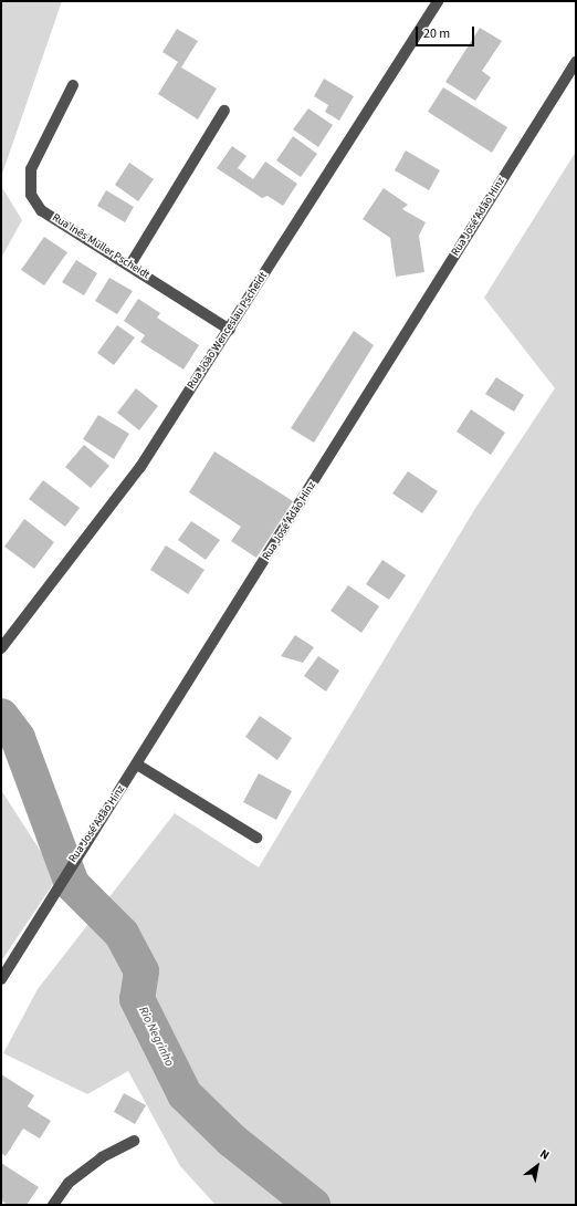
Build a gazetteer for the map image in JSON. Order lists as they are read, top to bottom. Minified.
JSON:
{"streets":{"street":["Rua José Adão Hinz","Rua Inês Müller Pscheidt","Rua João Wenceslau Pscheidt"]},"crossings":[["Rua Inês Müller Pscheidt","Rua João Wenceslau Pscheidt"]],"water":["Rio Negrinho"],"scale_bar":"20 m","north":"top right"}
